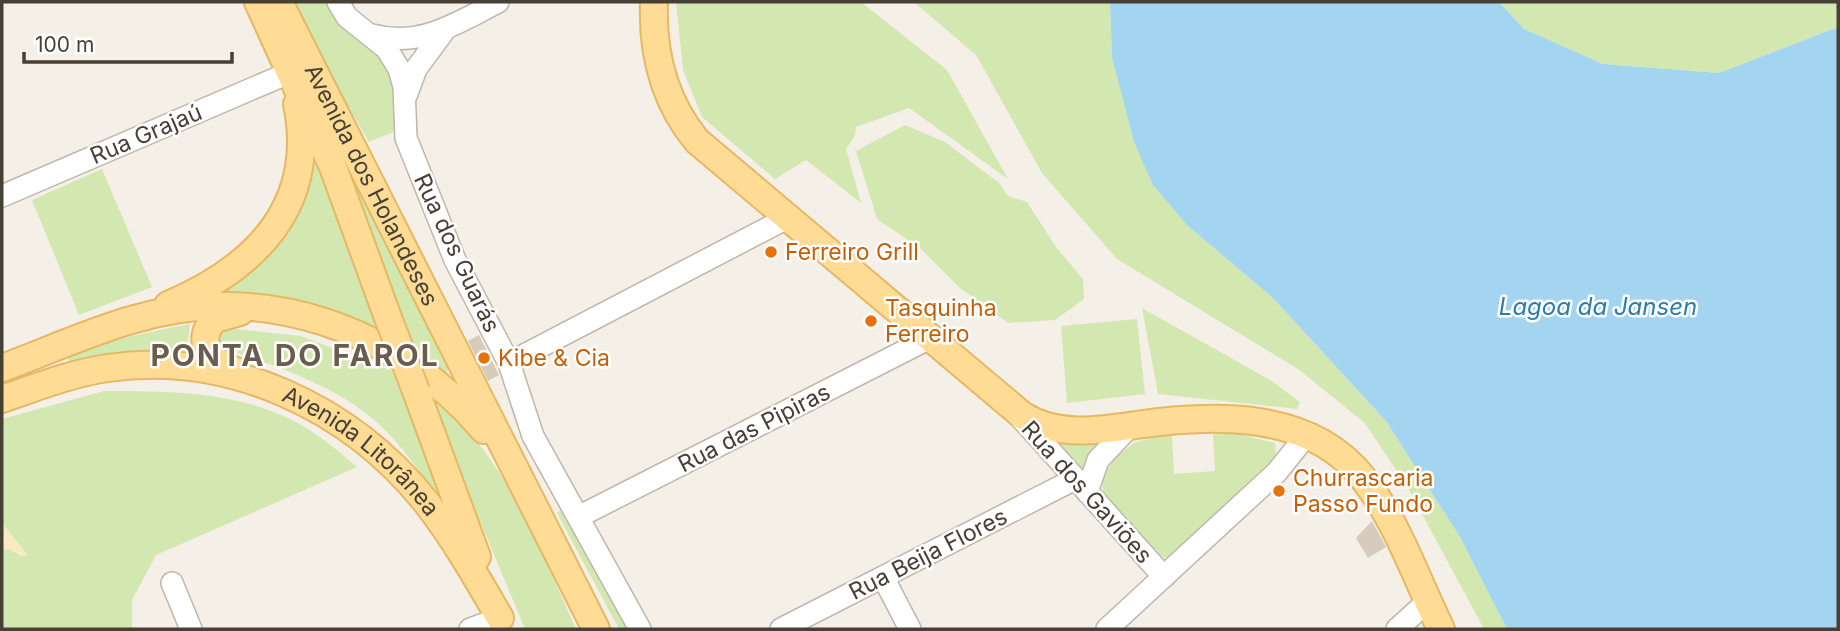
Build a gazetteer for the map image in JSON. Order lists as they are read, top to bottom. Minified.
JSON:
{"streets":{"main road":["Avenida dos Holandeses","Avenida Litorânea"],"street":["Rua Grajaú","Rua dos Guarás","Rua das Pipiras","Rua dos Gaviões","Rua Beija Flores"]},"crossings":[["Rua Grajaú","Avenida dos Holandeses"],["Avenida dos Holandeses","Avenida Litorânea"],["Rua dos Guarás","Rua das Pipiras"],["Rua dos Gaviões","Rua Beija Flores"]],"districts":["PONTA DO FAROL"],"water":["Lagoa da Jansen"],"places":["Ferreiro Grill","Tasquinha Ferreiro","Kibe & Cia","Churrascaria Passo Fundo"],"scale_bar":"100 m"}
